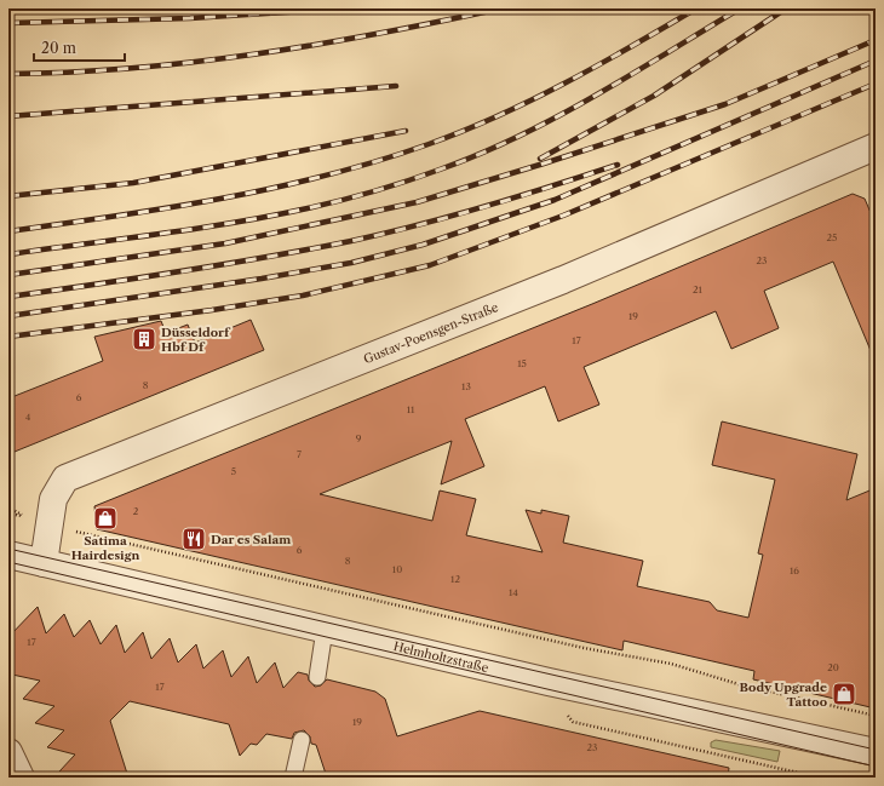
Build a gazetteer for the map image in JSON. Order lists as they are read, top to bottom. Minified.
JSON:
{"streets":{"street":["Gustav-Poensgen-Straße","Helmholtzstraße"]},"crossings":[["Gustav-Poensgen-Straße","Helmholtzstraße"]],"places":{"building":["Düsseldorf Hbf Df"],"shop":["Satima Hairdesign","Body Upgrade Tattoo"],"restaurant":["Dar es Salam"]},"house_numbers":["25","23","21","19","17","15","8","13","6","11","4","9","7","5","2","6","8","10","16","12","14","17","20","17","19","23"],"scale_bar":"20 m"}
